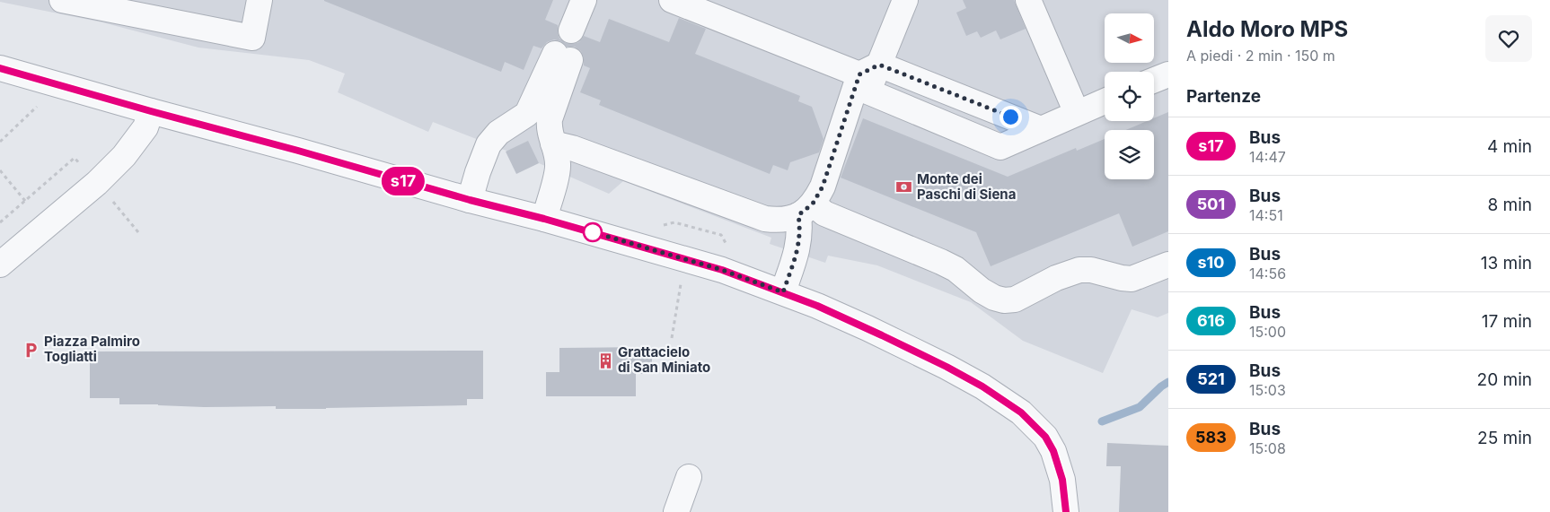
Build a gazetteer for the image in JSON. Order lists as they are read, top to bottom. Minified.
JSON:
{"places":{"bank":["Monte dei Paschi di Siena"],"parking":["Piazza Palmiro Togliatti"],"building":["Grattacielo di San Miniato"]},"lines":["bus line s17"],"north":"right","page":{"on_map":"s17","heading":[["Aldo Moro MPS","A piedi · 2 min · 150 m"],"Partenze"],"list":[{"mark":"s17","name":"Bus","note":"14:47","value":"4 min"},{"mark":"501","name":"Bus","note":"14:51","value":"8 min"},{"mark":"s10","name":"Bus","note":"14:56","value":"13 min"},{"mark":"616","name":"Bus","note":"15:00","value":"17 min"},{"mark":"521","name":"Bus","note":"15:03","value":"20 min"},{"mark":"583","name":"Bus","note":"15:08","value":"25 min"}]}}
